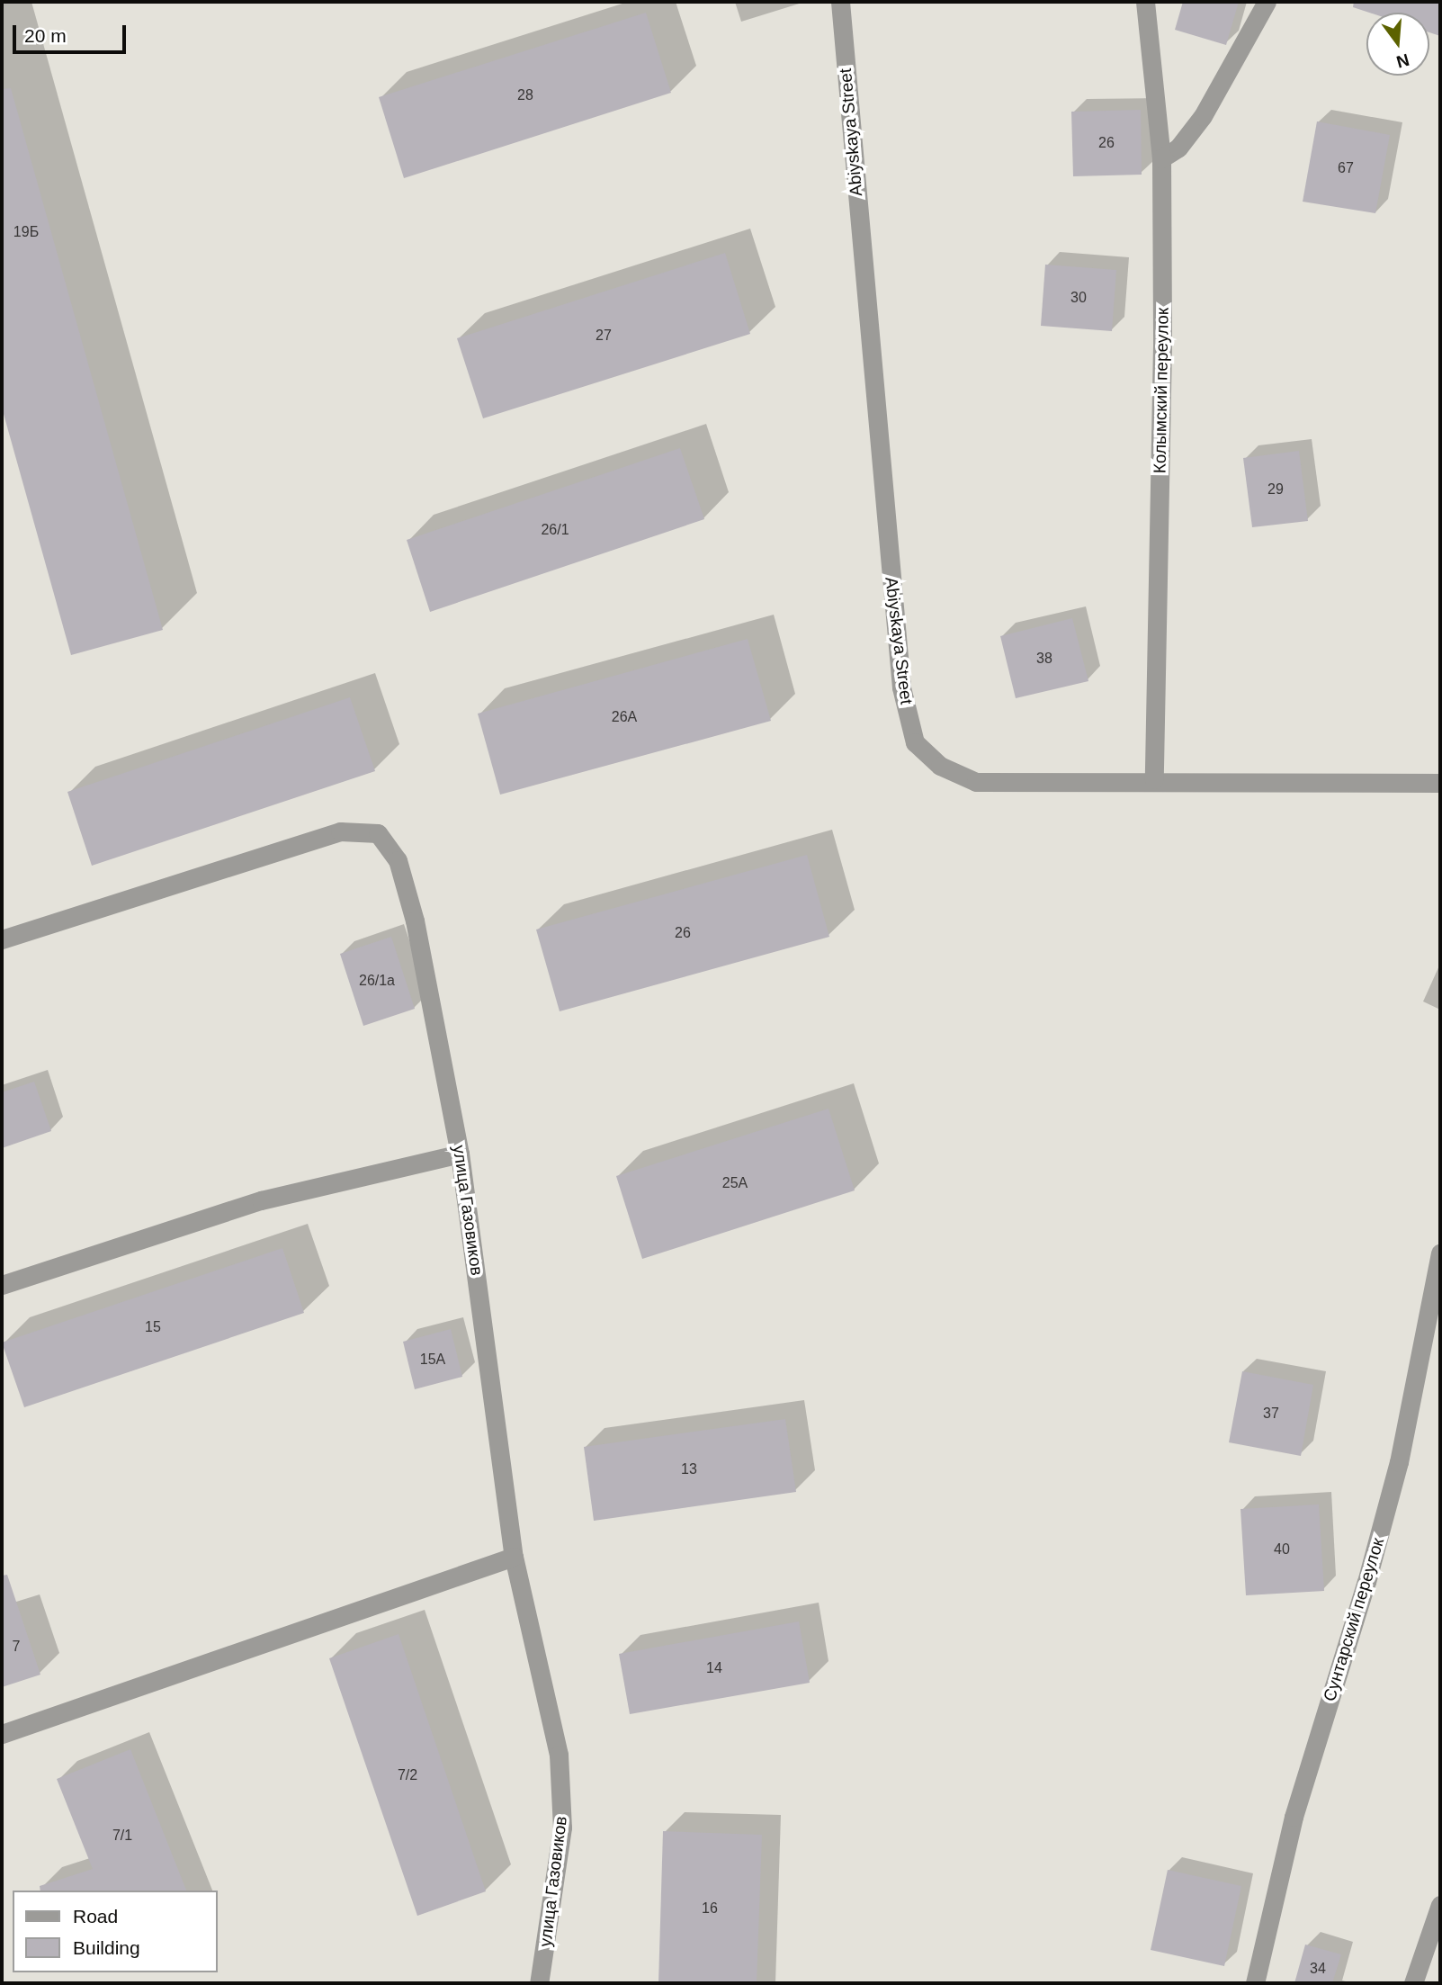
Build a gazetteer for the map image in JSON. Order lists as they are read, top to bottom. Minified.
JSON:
{"streets":{"street":["Abiyskaya Street","Колымский переулок","улица Газовиков","Сунтарский переулок"]},"crossings":[["Abiyskaya Street","Колымский переулок"]],"house_numbers":["28","26","67","19Б","30","27","29","26/1","38","26А","26","26/1а","25А","15","15А","37","13","40","7","14","7/2","7/1","16","34"],"legend":["Road","Building"],"scale_bar":"20 m","north":"bottom"}
